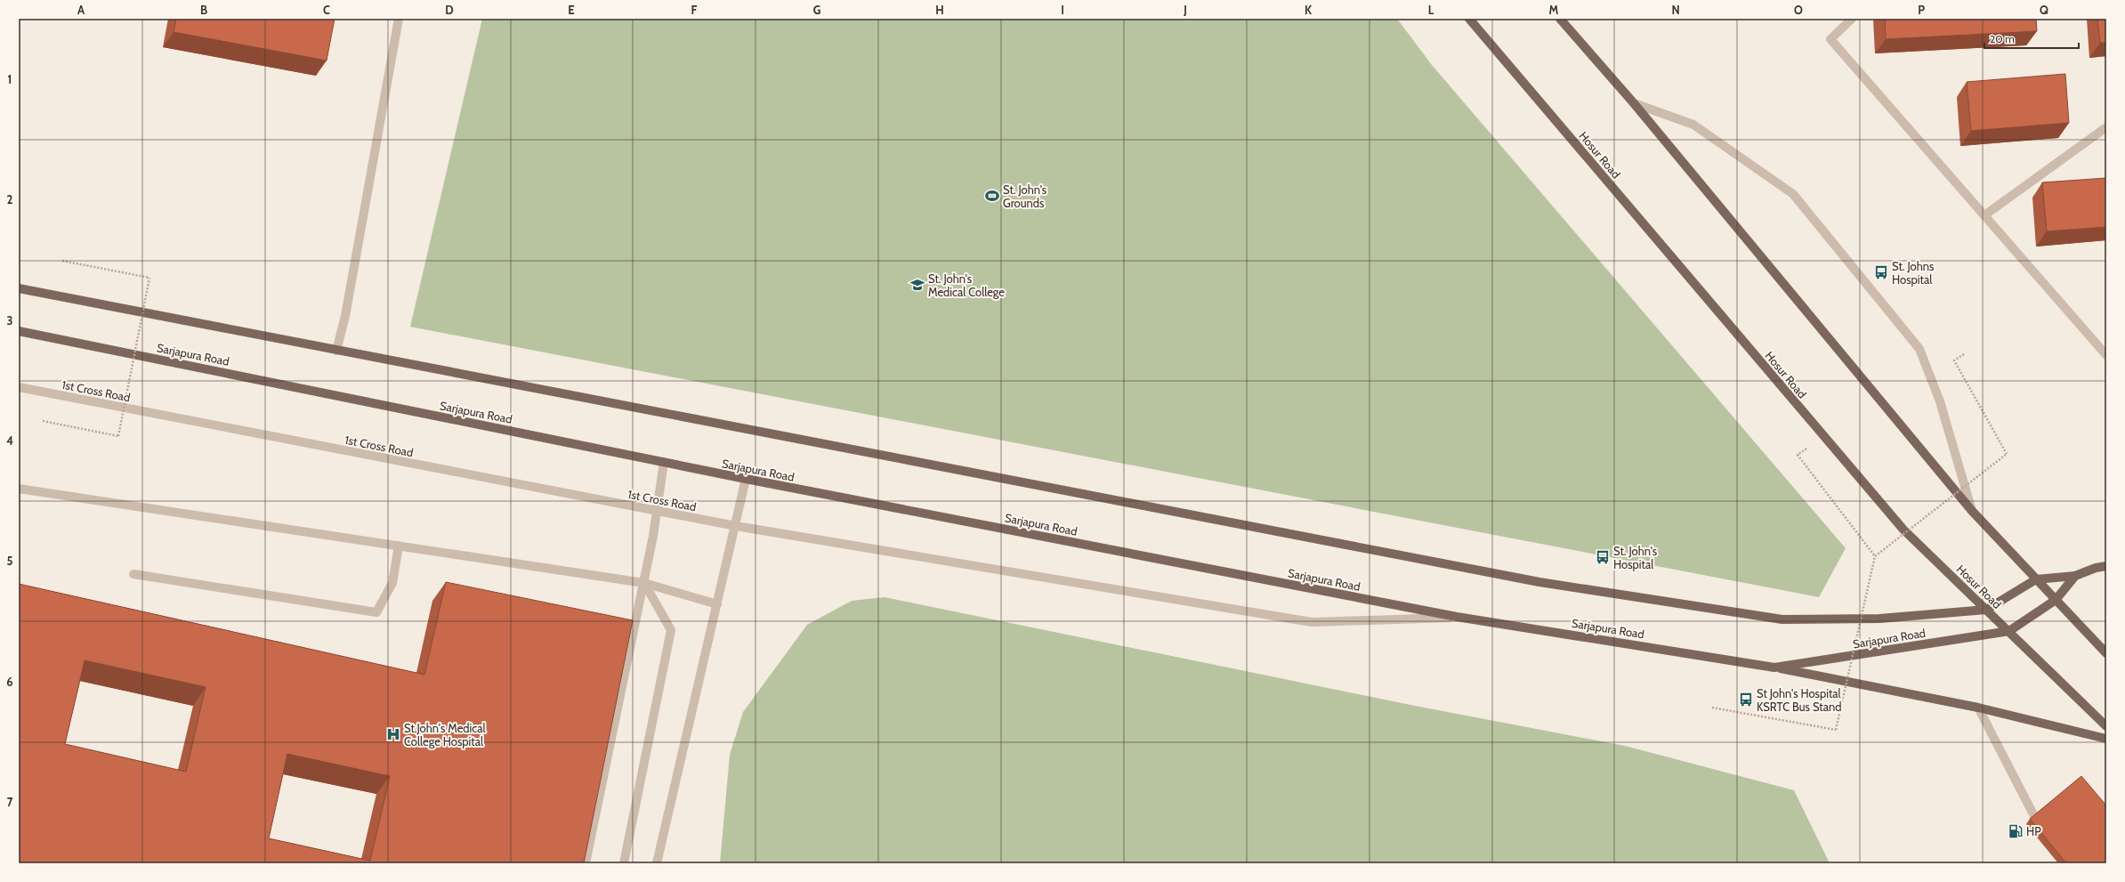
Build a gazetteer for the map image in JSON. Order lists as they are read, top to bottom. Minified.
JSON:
{"streets":{"main road":["Hosur Road","Sarjapura Road"],"street":["1st Cross Road"]},"crossings":[["Hosur Road","Sarjapura Road"],["Sarjapura Road","1st Cross Road"]],"places":{"sports":["St. John's Grounds"],"bus stop":["St. Johns Hospital","St. John's Hospital","St John's Hospital KSRTC Bus Stand"],"school or university":["St. John's Medical College"],"hospital":["St.John's Medical College Hospital"],"fuel station":["HP"]},"scale_bar":"20 m","grid":{"columns":["A","B","C","D","E","F","G","H","I","J","K","L","M","N","O","P","Q"],"rows":["1","2","3","4","5","6","7"]}}
